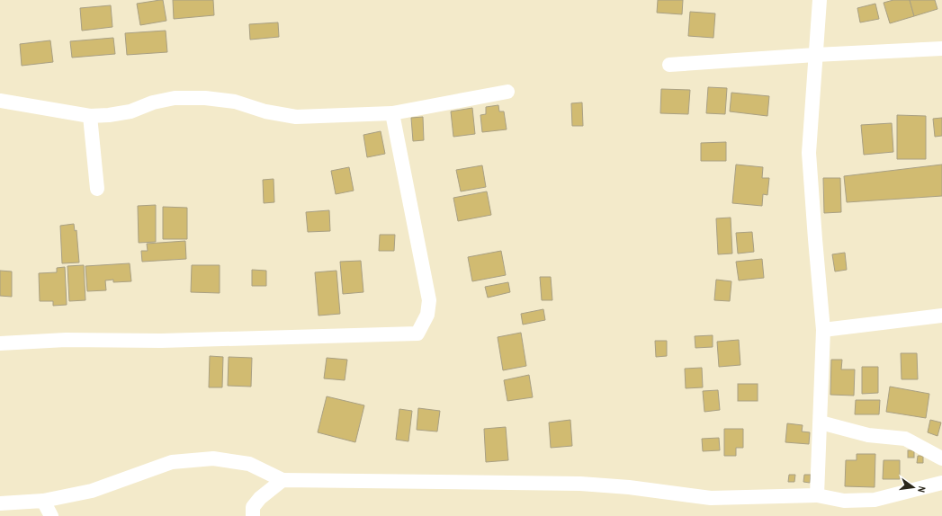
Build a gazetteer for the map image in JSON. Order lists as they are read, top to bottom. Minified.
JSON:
{"north":"right"}
